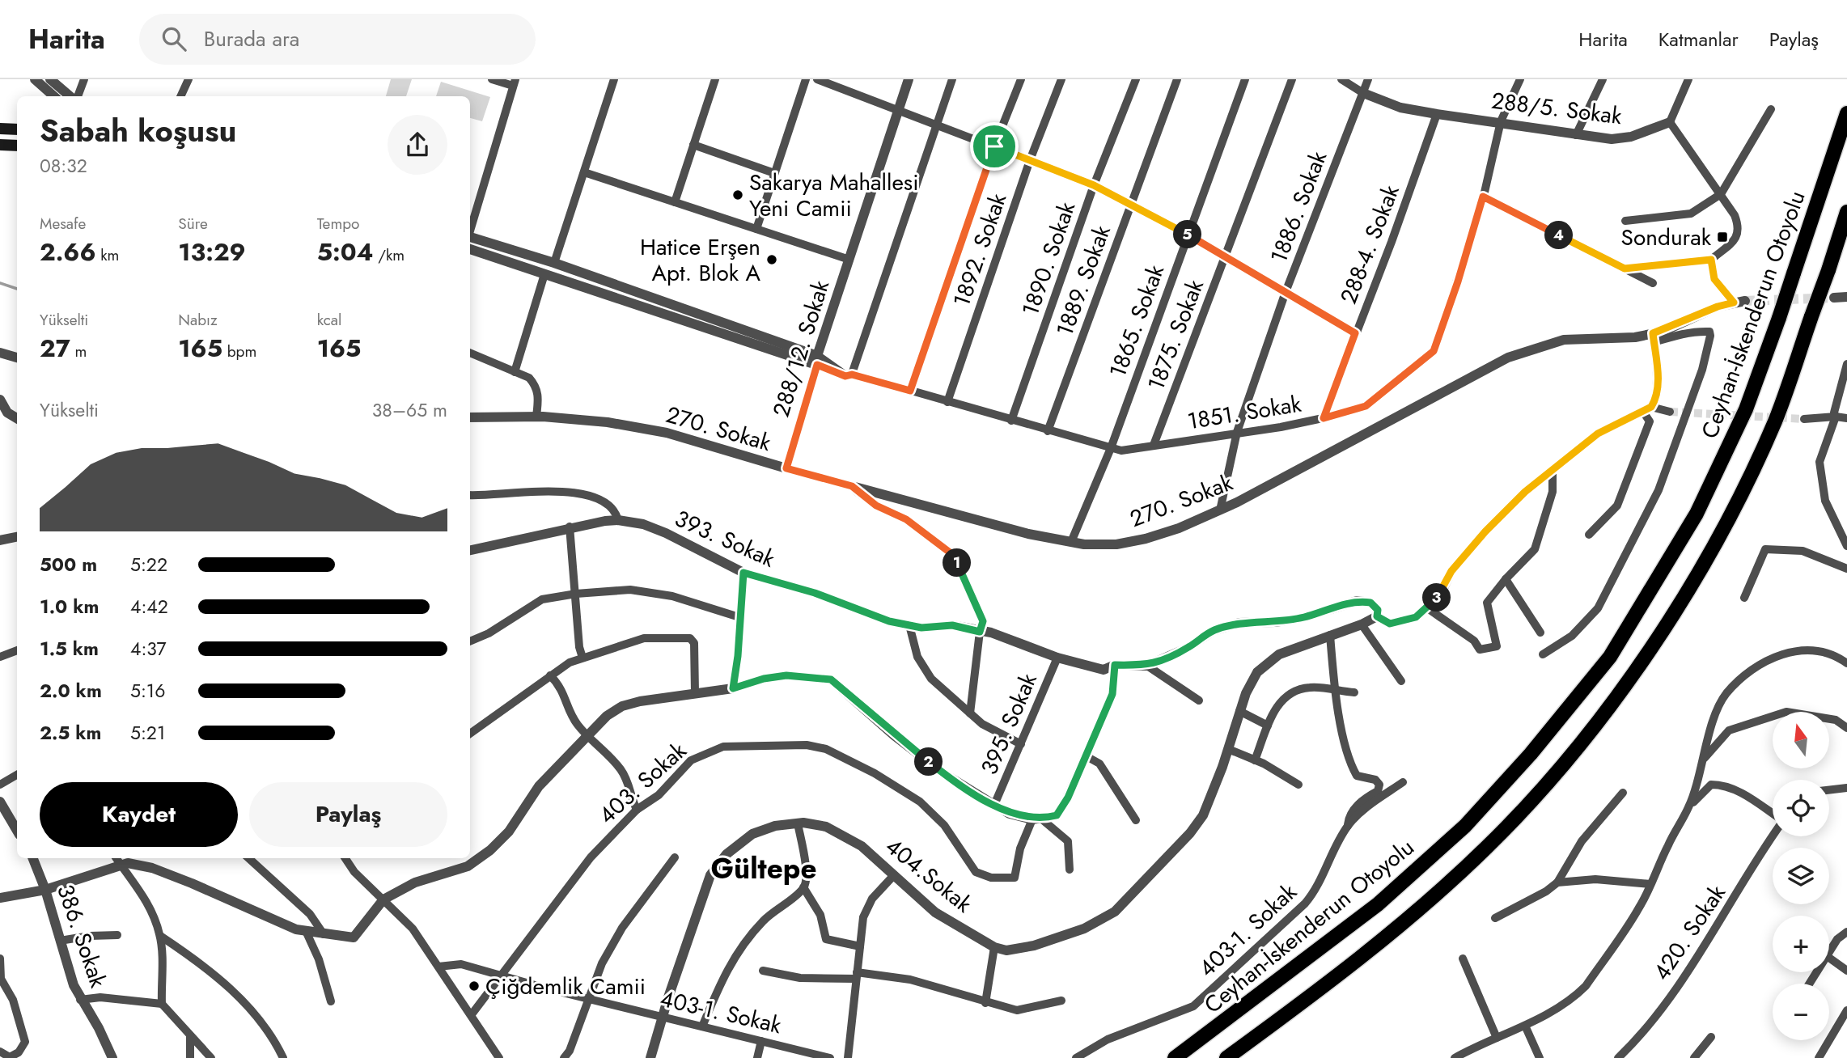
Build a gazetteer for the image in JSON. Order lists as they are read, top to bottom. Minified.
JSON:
{"streets":{"highway":["Ceyhan-İskenderun Otoyolu"],"street":["288/5. Sokak","1886. Sokak","288-4. Sokak","1892. Sokak","1890. Sokak","1889. Sokak","1865. Sokak","1875. Sokak","288/12. Sokak","1851. Sokak","270. Sokak","393. Sokak","395. Sokak","403. Sokak","404.Sokak","403-1. Sokak","420. Sokak","386. Sokak"]},"crossings":[["288/5. Sokak","1886. Sokak"],["288/5. Sokak","288-4. Sokak"],["288/5. Sokak","1851. Sokak"],["1886. Sokak","1851. Sokak"],["1886. Sokak","270. Sokak"],["288-4. Sokak","1851. Sokak"],["1892. Sokak","1851. Sokak"],["1890. Sokak","1851. Sokak"],["1889. Sokak","1851. Sokak"],["1865. Sokak","1851. Sokak"],["1865. Sokak","270. Sokak"],["1875. Sokak","1851. Sokak"],["288/12. Sokak","270. Sokak"],["393. Sokak","395. Sokak"],["393. Sokak","404.Sokak"],["403. Sokak","403-1. Sokak"],["404.Sokak","403-1. Sokak"]],"districts":["Gültepe"],"places":{"other":["Sakarya Mahallesi Yeni Camii","Hatice Erşen Apt. Blok A","Çiğdemlik Camii"],"transit":["Sondurak"]},"north":"top","page":{"header":"Harita","search":"Burada ara","nav":["Harita","Katmanlar","Paylaş"],"heading":["Sabah koşusu","08:32"],"stats":[["Mesafe","2.66 km"],["Süre","13:29"],["Tempo","5:04 /km"],["Yükselti","27 m"],["Nabız","165 bpm"],["kcal","165"]],"pins":["5","4","1","3","2"],"chart":["Yükselti","38–65 m"],"list":[{"name":"500 m","note":"5:22"},{"name":"1.0 km","note":"4:42"},{"name":"1.5 km","note":"4:37"},{"name":"2.0 km","note":"5:16"},{"name":"2.5 km","note":"5:21"}],"map_buttons":["+","−"],"buttons":["Kaydet","Paylaş"]}}
